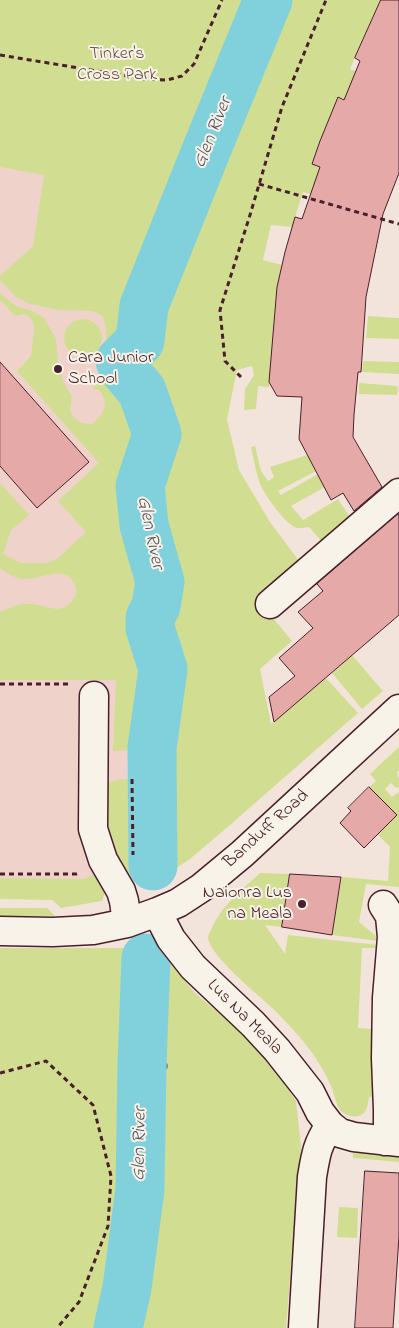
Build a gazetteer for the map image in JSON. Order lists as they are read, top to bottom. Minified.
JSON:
{"streets":{"street":["Banduff Road","Lus Na Meala"]},"crossings":[["Banduff Road","Lus Na Meala"]],"water":["Glen River"],"parks":["Tinker's Cross Park"],"places":["Cara Junior School","Naionra Lus na Meala"]}
